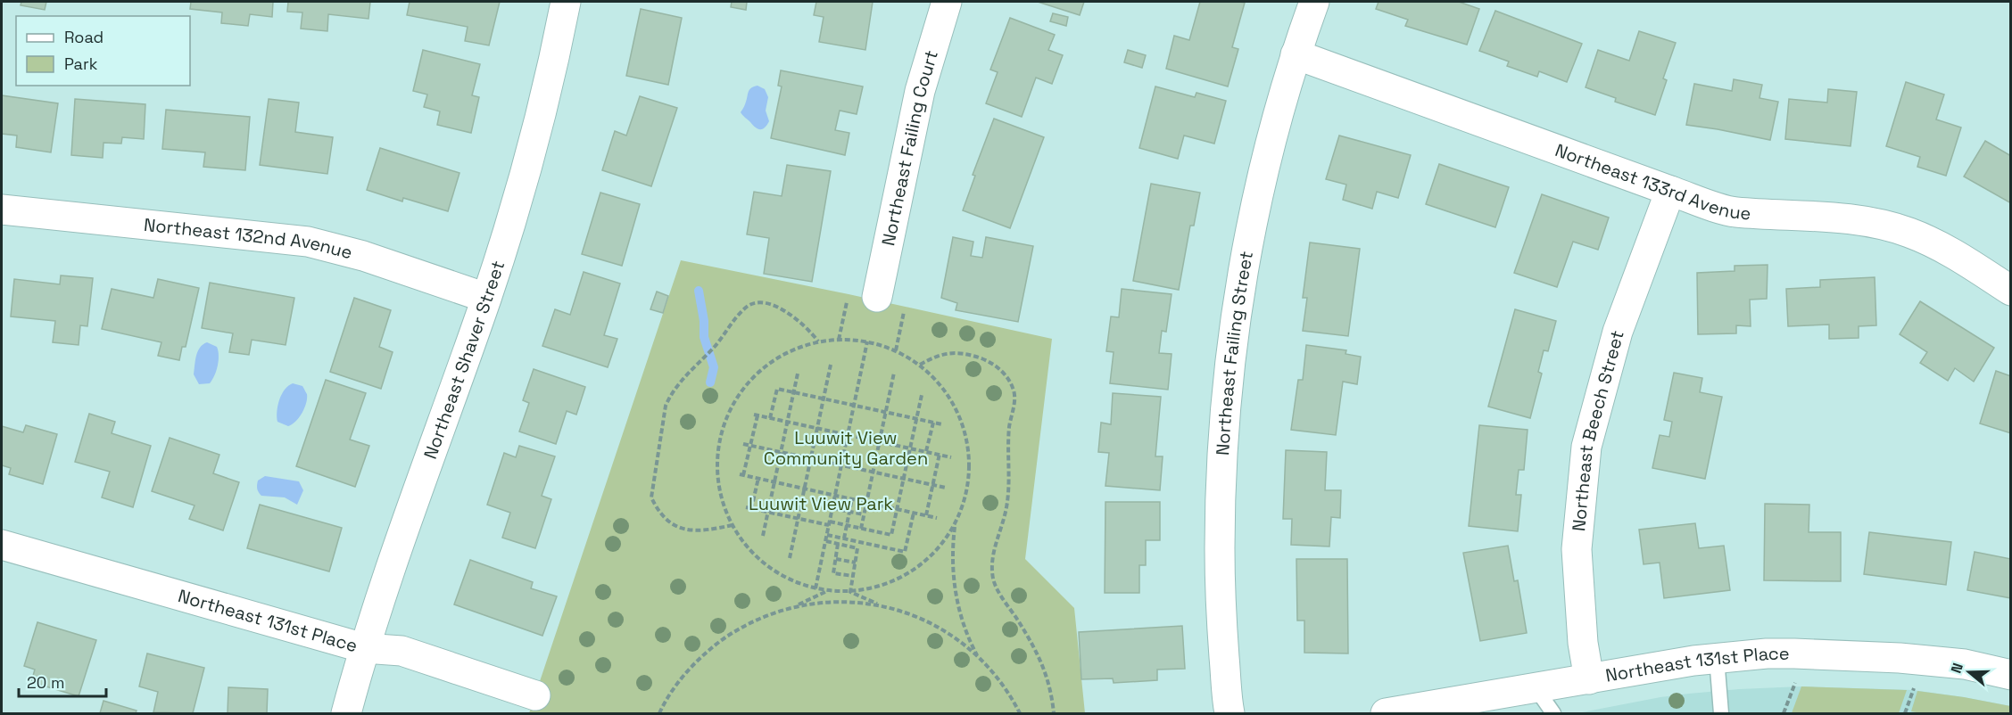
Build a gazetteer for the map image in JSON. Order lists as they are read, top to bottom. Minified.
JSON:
{"streets":{"street":["Northeast Failing Court","Northeast 133rd Avenue","Northeast 132nd Avenue","Northeast Failing Street","Northeast Shaver Street","Northeast Beech Street","Northeast 131st Place"]},"crossings":[["Northeast 133rd Avenue","Northeast Failing Street"],["Northeast 133rd Avenue","Northeast Beech Street"],["Northeast 132nd Avenue","Northeast Shaver Street"],["Northeast Shaver Street","Northeast 131st Place"],["Northeast Beech Street","Northeast 131st Place"]],"parks":["Luuwit View Community Garden","Luuwit View Park"],"legend":["Road","Park"],"scale_bar":"20 m","north":"left"}
